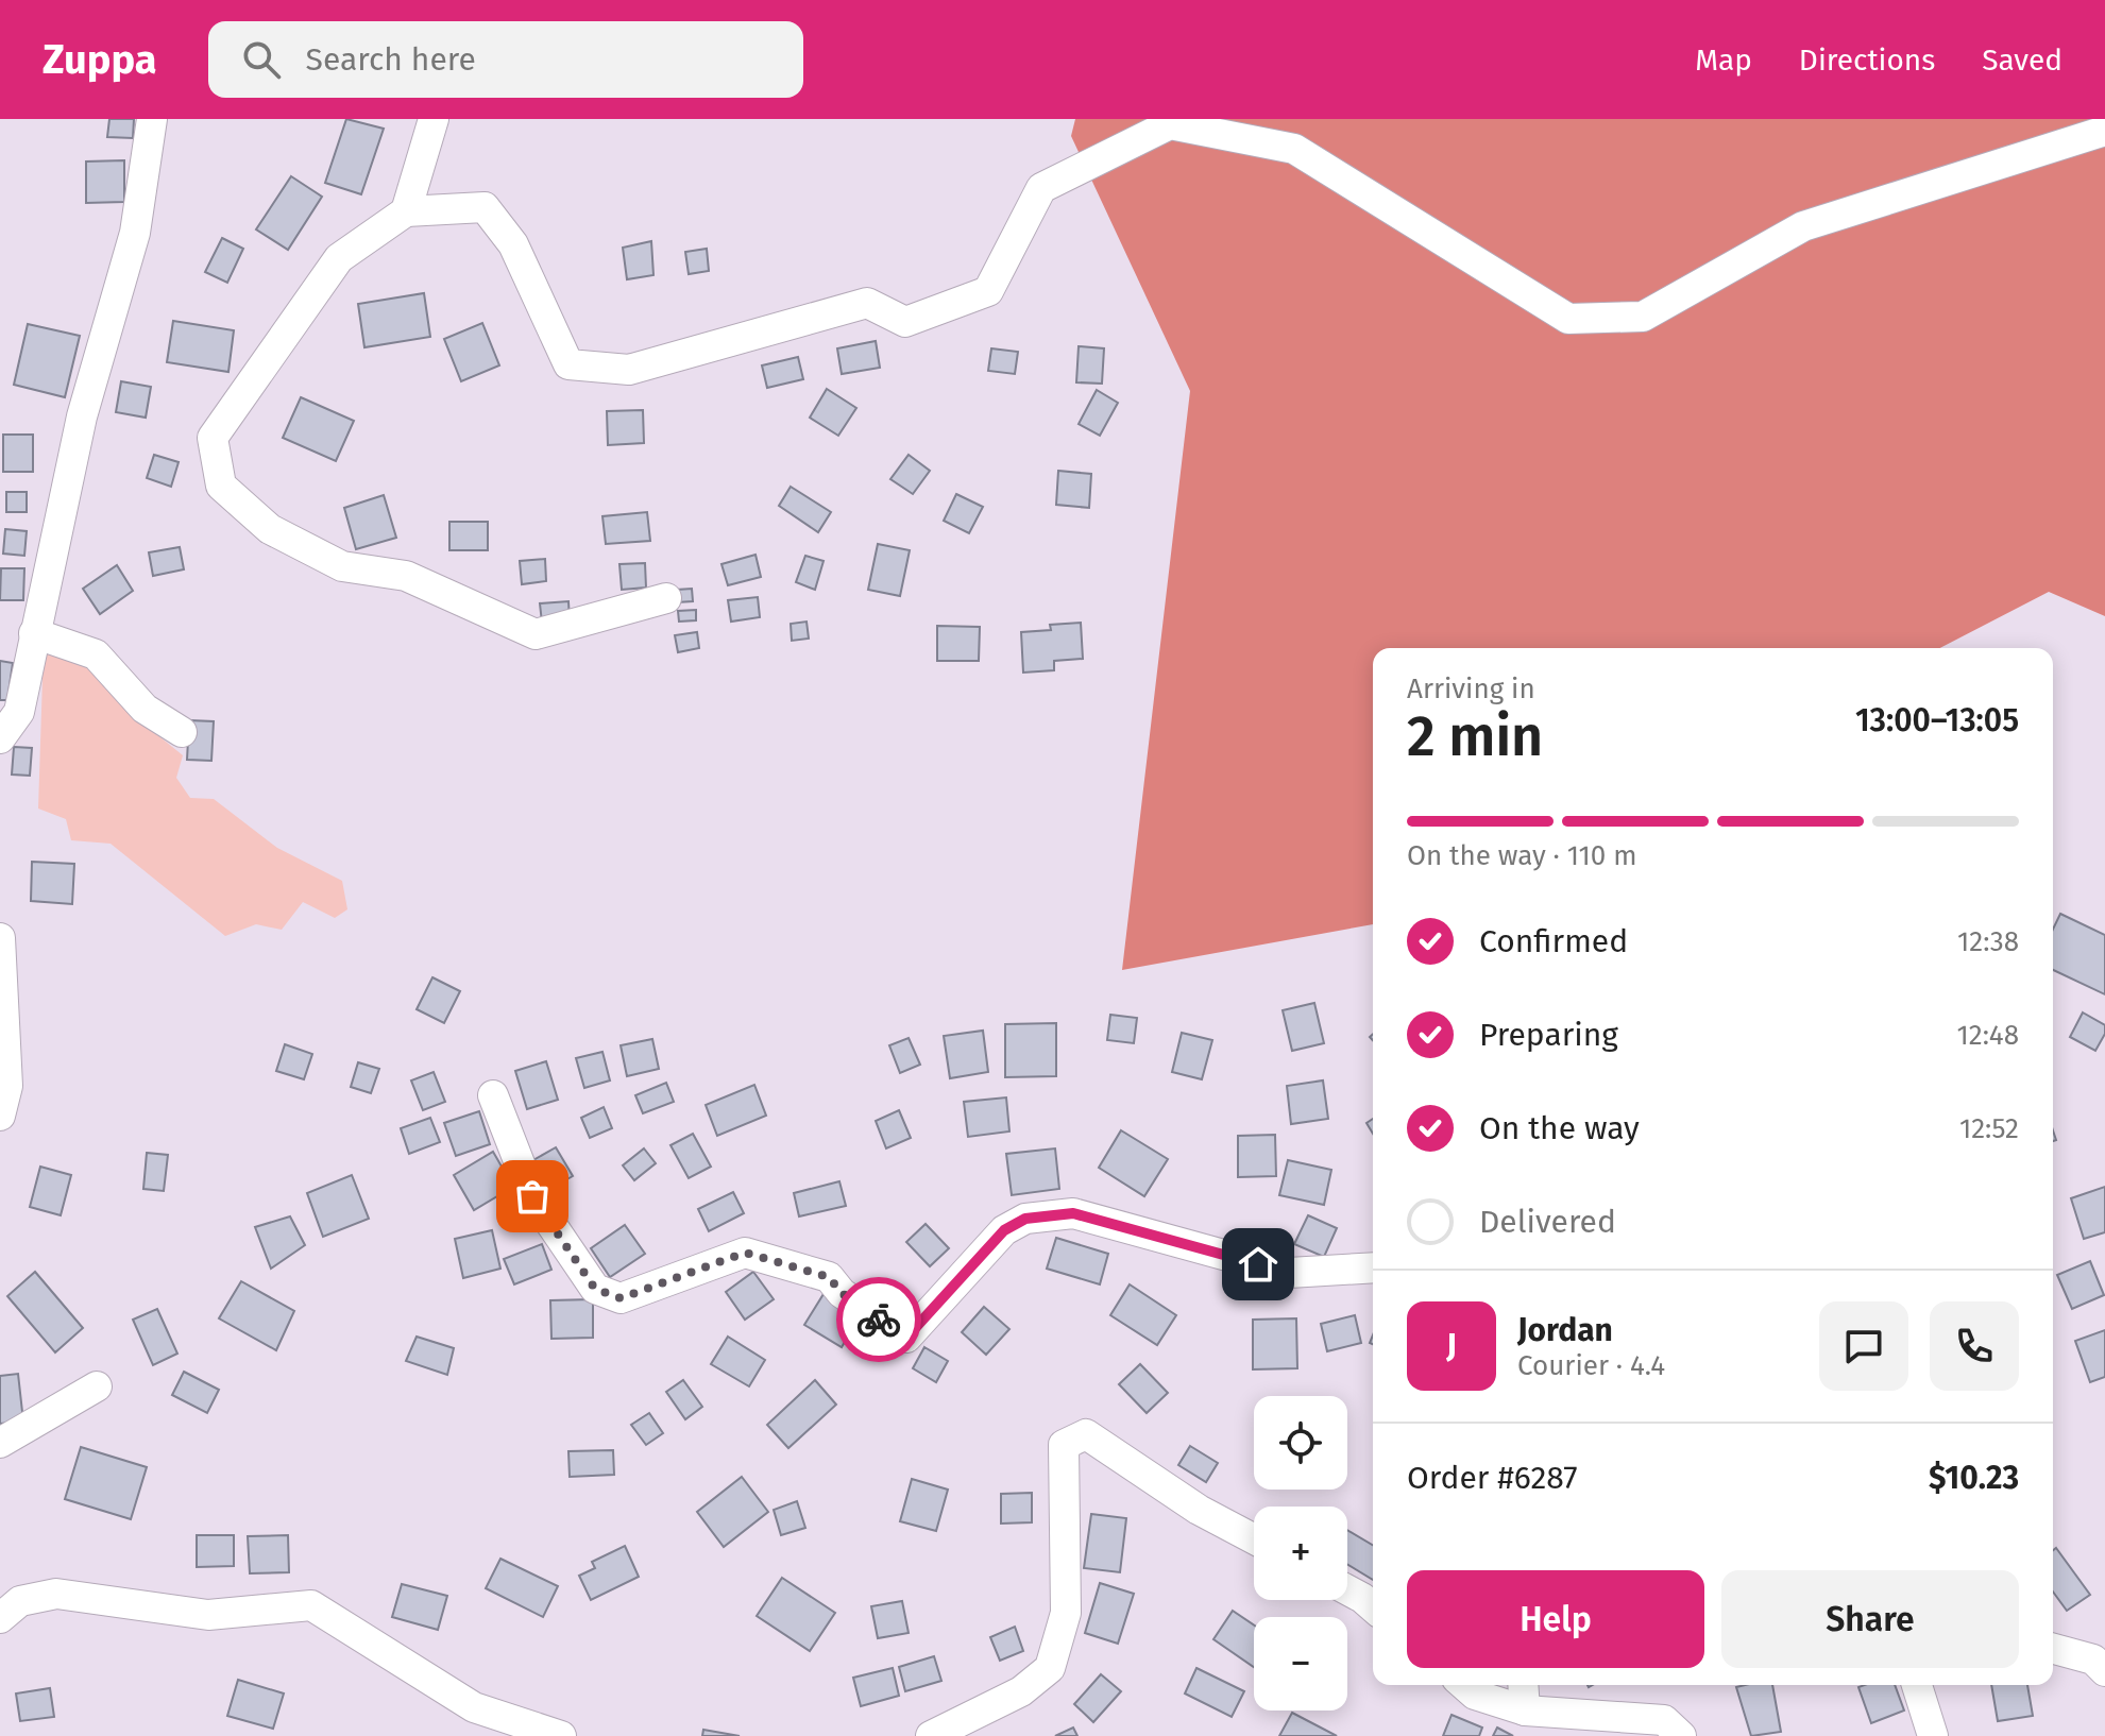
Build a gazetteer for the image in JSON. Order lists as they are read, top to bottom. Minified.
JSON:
{"page":{"header":"Zuppa","search":"Search here","nav":["Map","Directions","Saved"],"heading":["2 min","Arriving in","13:00–13:05"],"panel":["Jordan","Courier · 4.4","Order #6287","$10.23"],"bar":"On the way · 110 m","list":[["Confirmed","12:38"],["Preparing","12:48"],["On the way","12:52"],"Delivered"],"round":"J","map_buttons":["+","−"],"buttons":["Help","Share"]}}
